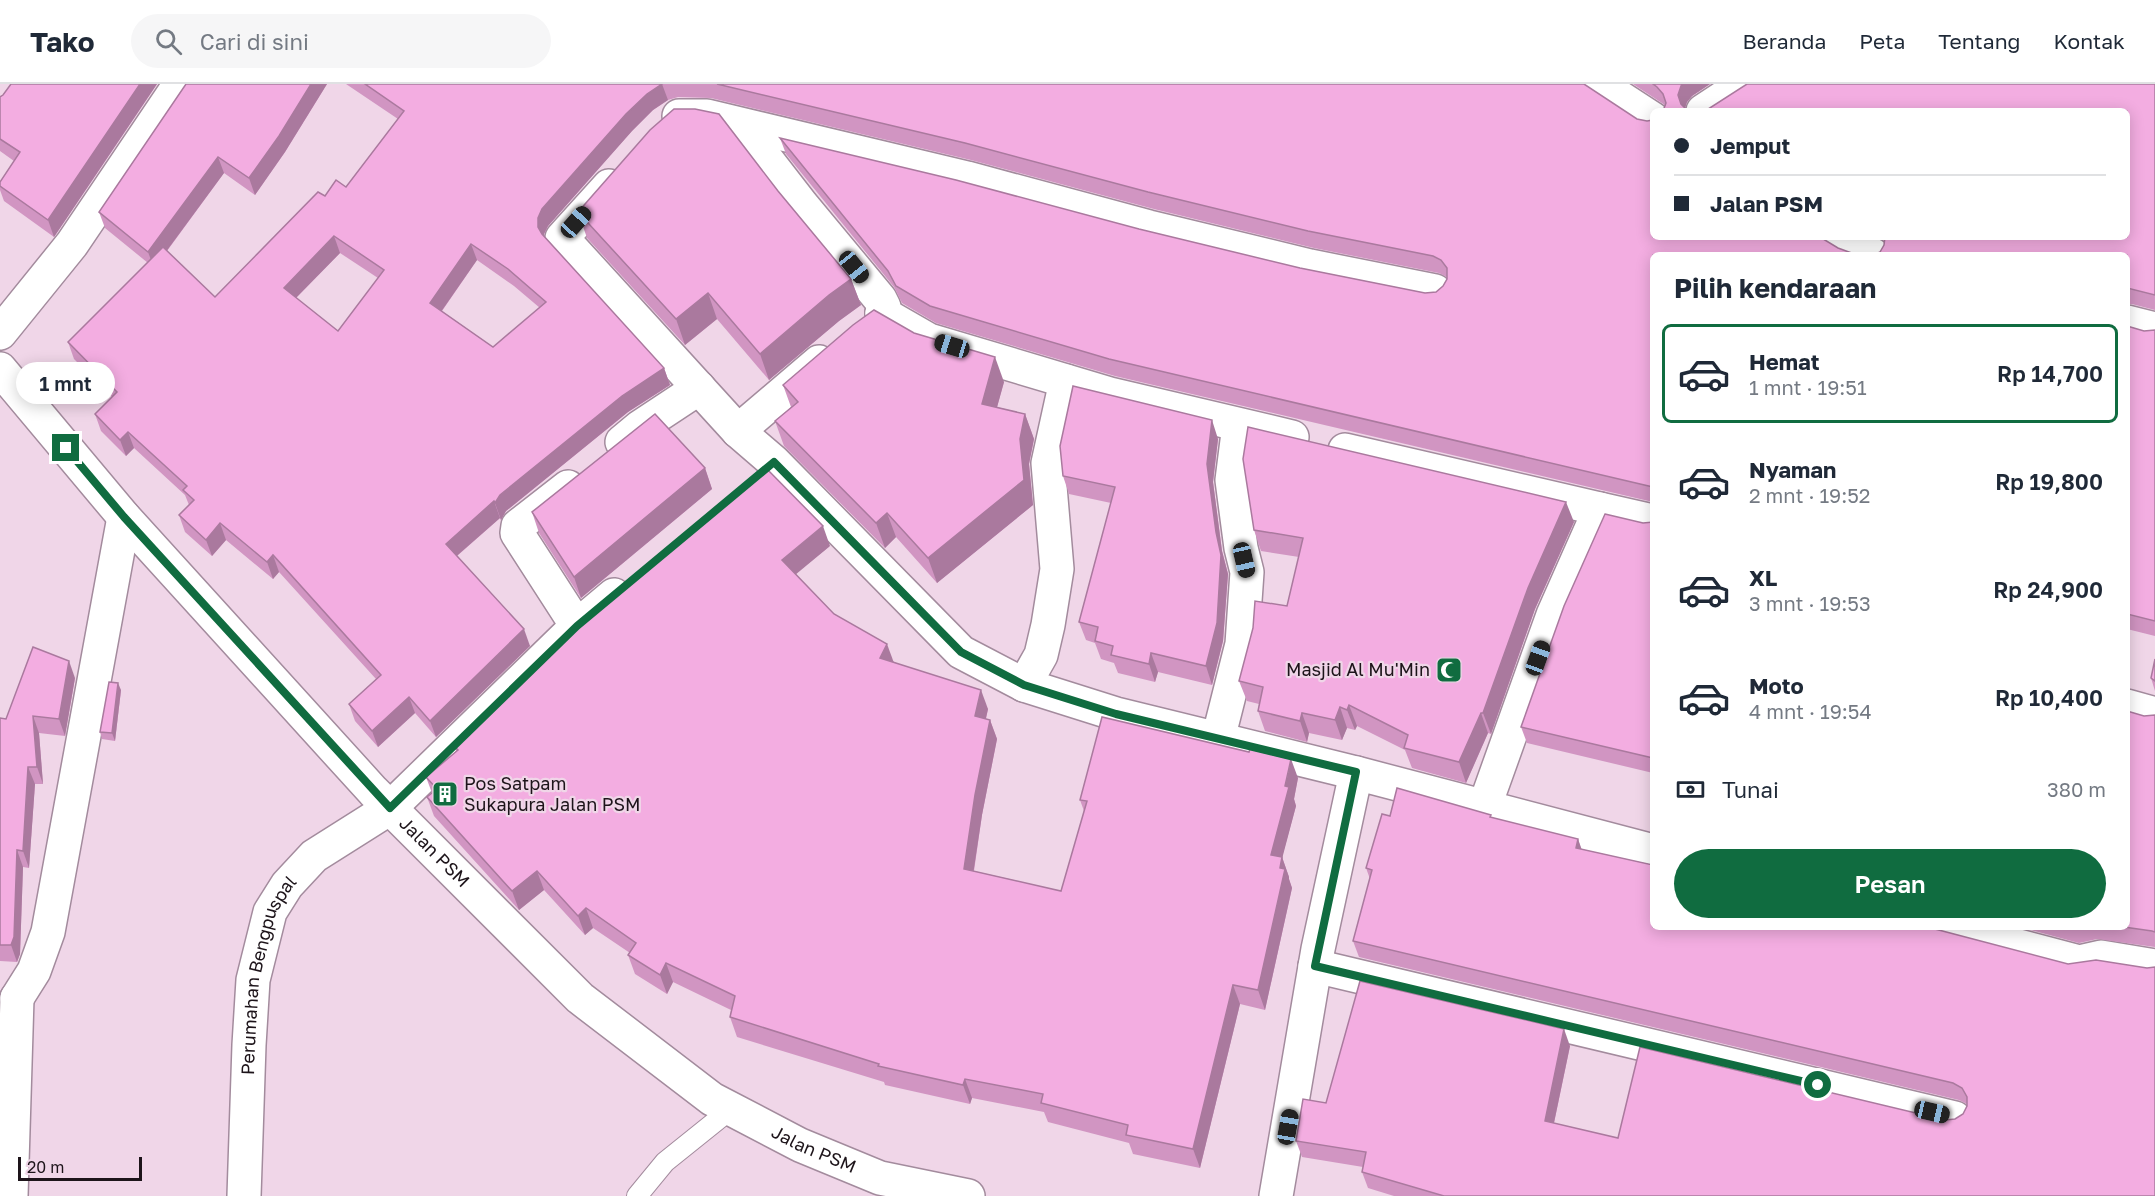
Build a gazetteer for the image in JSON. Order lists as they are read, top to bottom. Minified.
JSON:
{"streets":{"street":["Jalan PSM","Perumahan Bengpuspal"]},"crossings":[["Jalan PSM","Perumahan Bengpuspal"]],"places":{"mosque":["Masjid Al Mu'Min"],"building":["Pos Satpam Sukapura Jalan PSM"]},"scale_bar":"20 m","page":{"header":"Tako","search":"Cari di sini","nav":["Beranda","Peta","Tentang","Kontak"],"banner":["Jemput","Jalan PSM"],"heading":"Pilih kendaraan","list":[{"name":"Hemat","note":"1 mnt · 19:51","value":"Rp 14,700"},{"name":"Nyaman","note":"2 mnt · 19:52","value":"Rp 19,800"},{"name":"XL","note":"3 mnt · 19:53","value":"Rp 24,900"},{"name":"Moto","note":"4 mnt · 19:54","value":"Rp 10,400"}],"bubble":"1 mnt","pay":["Tunai","380 m"],"buttons":"Pesan","scale":"20 m"}}
